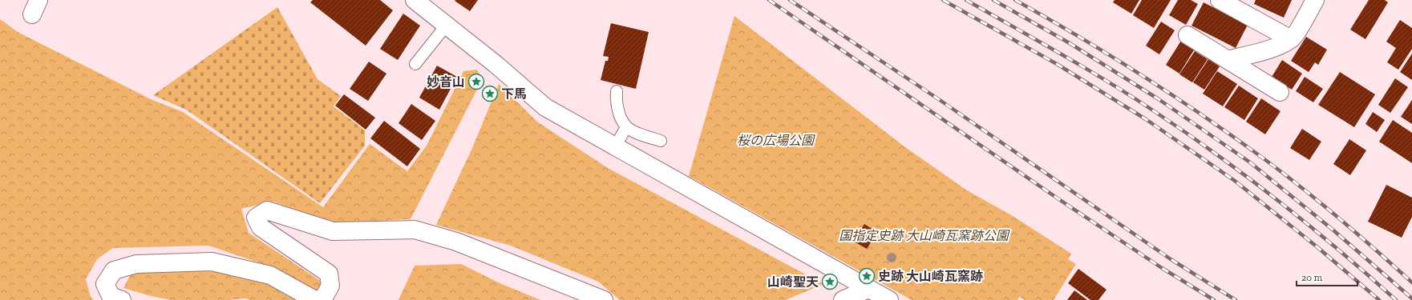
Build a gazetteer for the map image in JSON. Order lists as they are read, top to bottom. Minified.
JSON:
{"parks":["桜の広場公園","国指定史跡 大山崎瓦窯跡公園"],"places":{"place":["妙音山","下馬","史跡 大山崎瓦窯跡","山崎聖天"]},"scale_bar":"20 m"}
